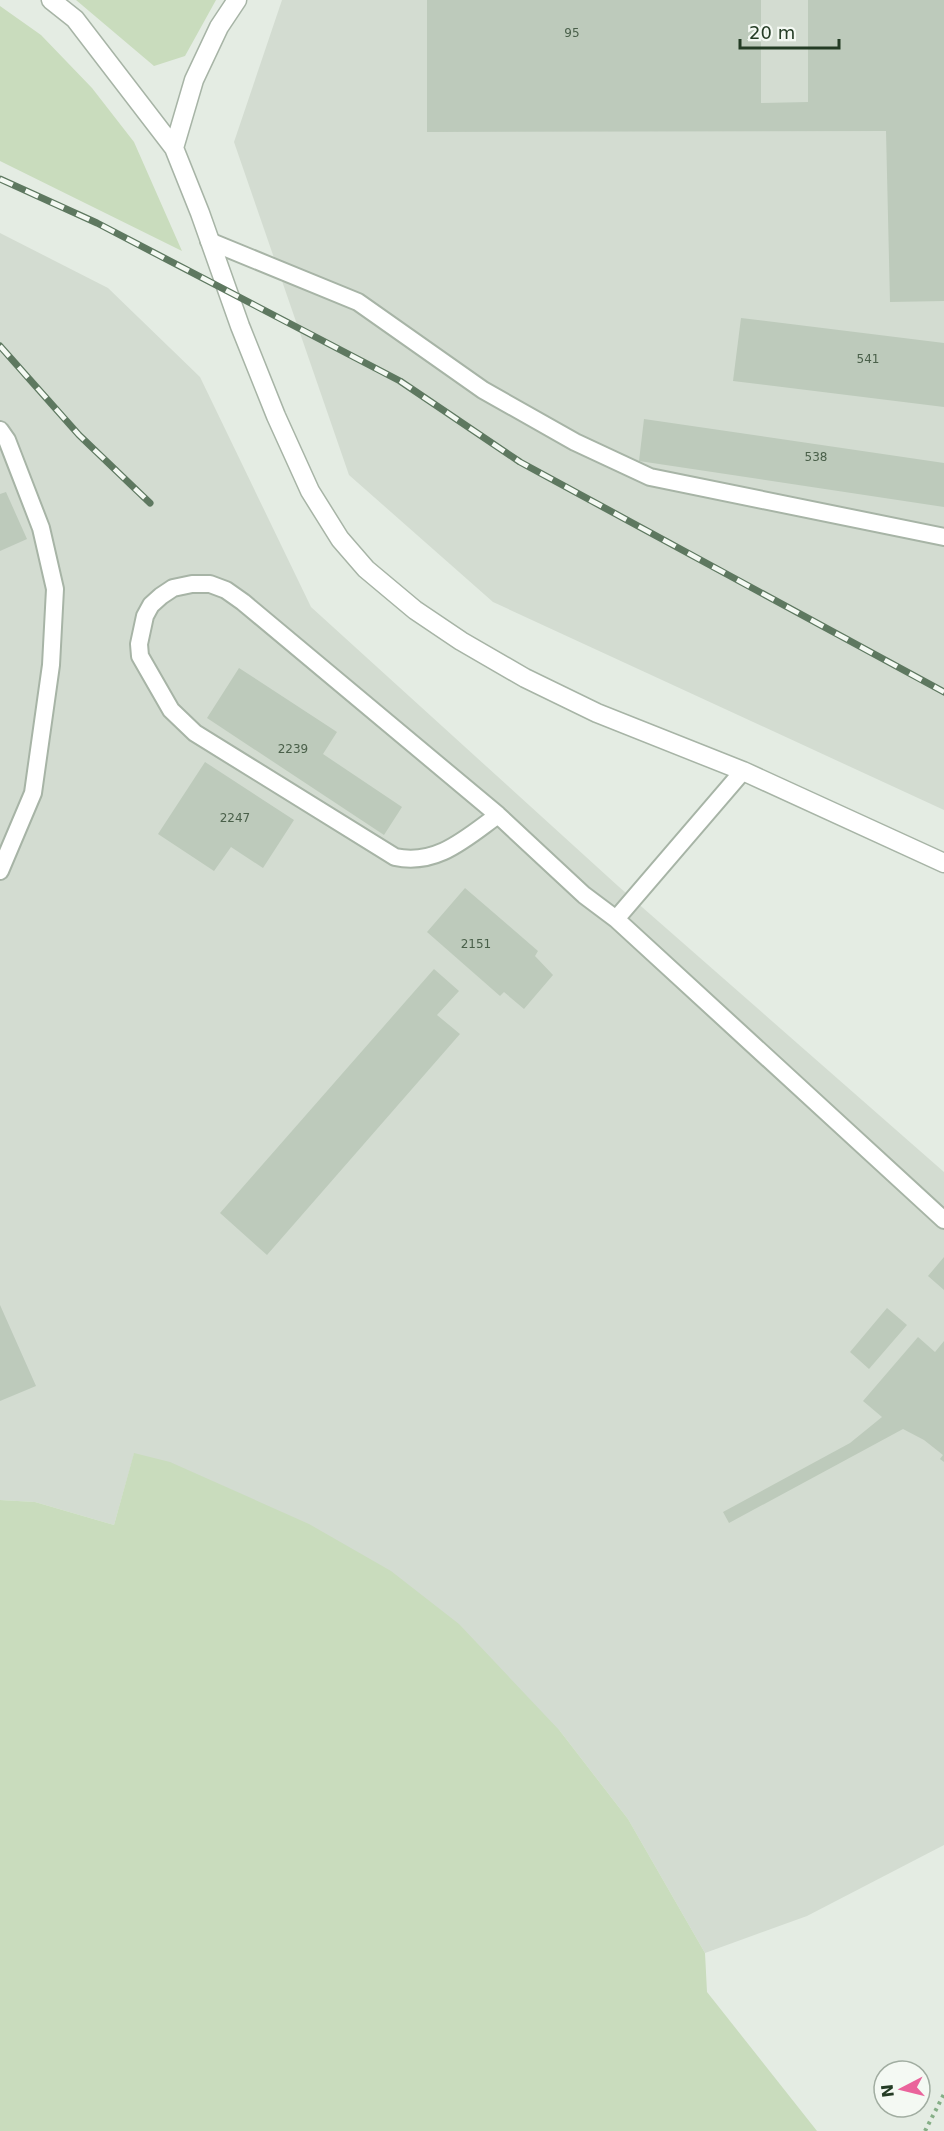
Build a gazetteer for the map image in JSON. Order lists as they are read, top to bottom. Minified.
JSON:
{"house_numbers":["95","541","538","2239","2247","2151"],"scale_bar":"20 m","north":"left"}
